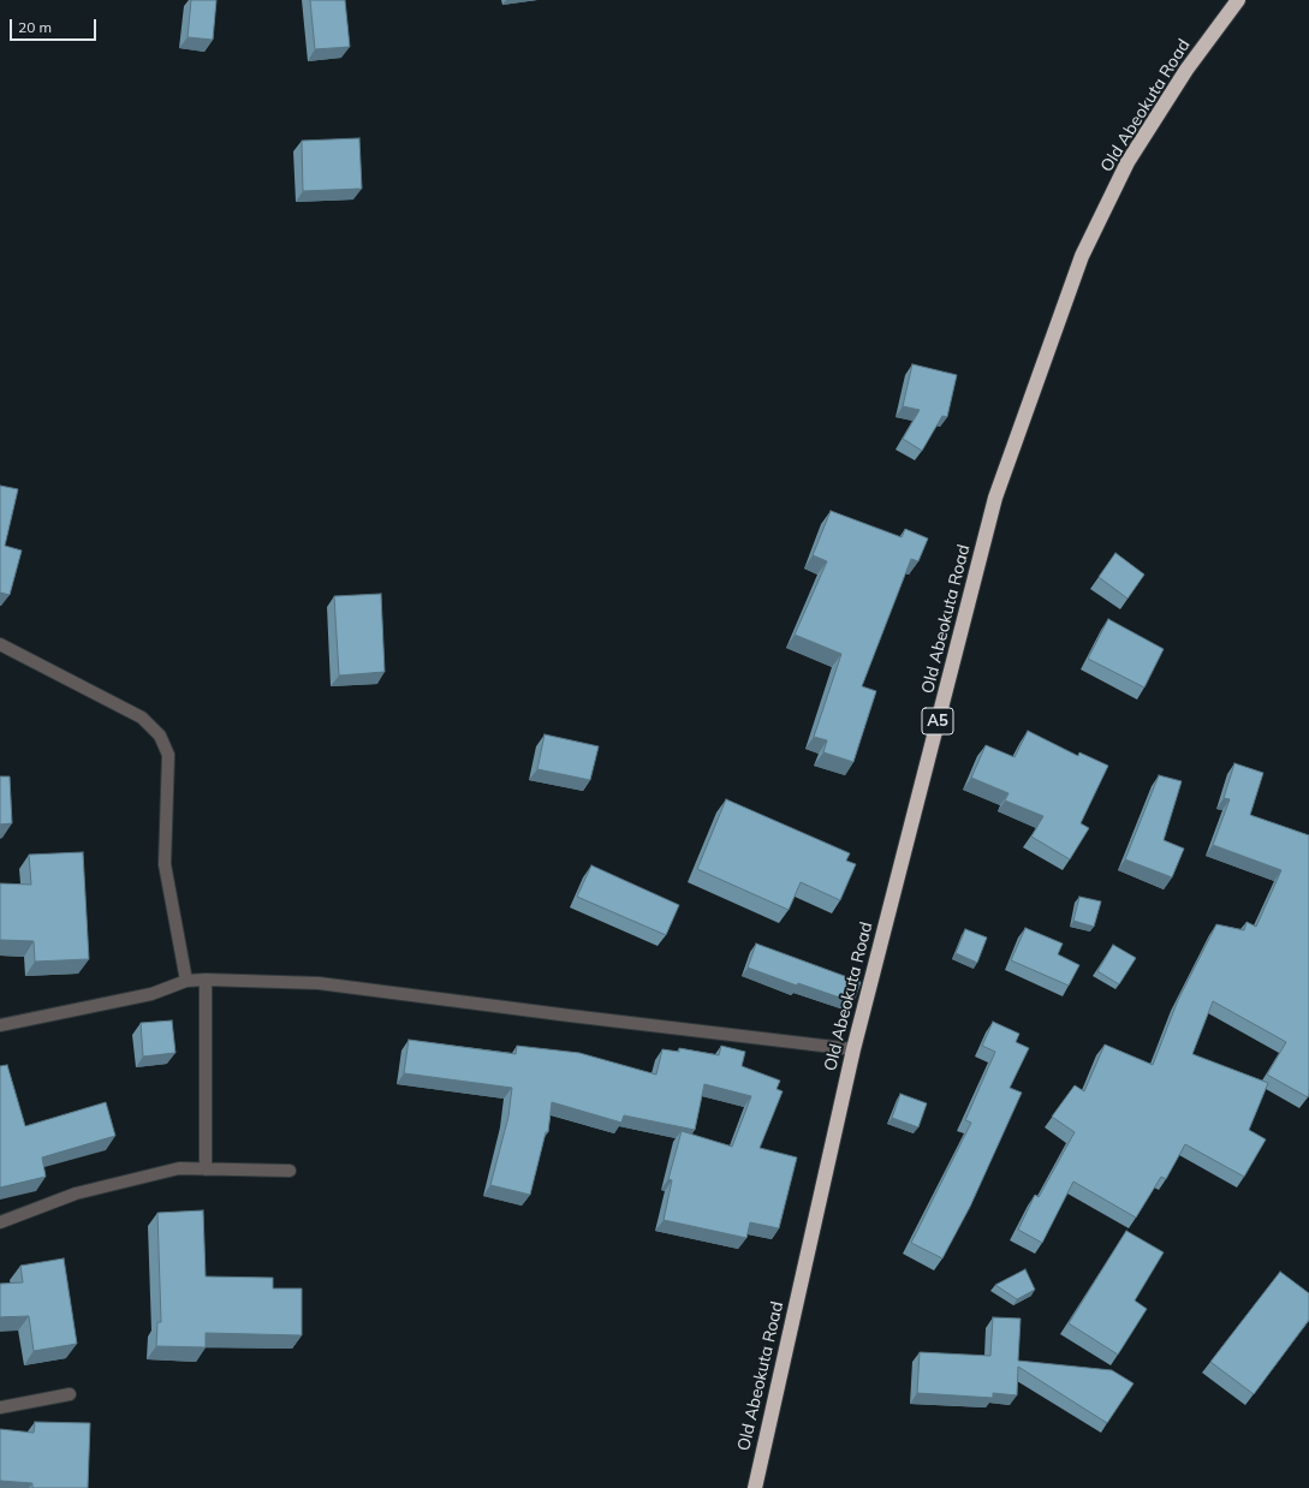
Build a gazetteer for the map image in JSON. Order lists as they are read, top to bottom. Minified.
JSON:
{"streets":{"highway":["Old Abeokuta Road","A5"]},"scale_bar":"20 m"}
